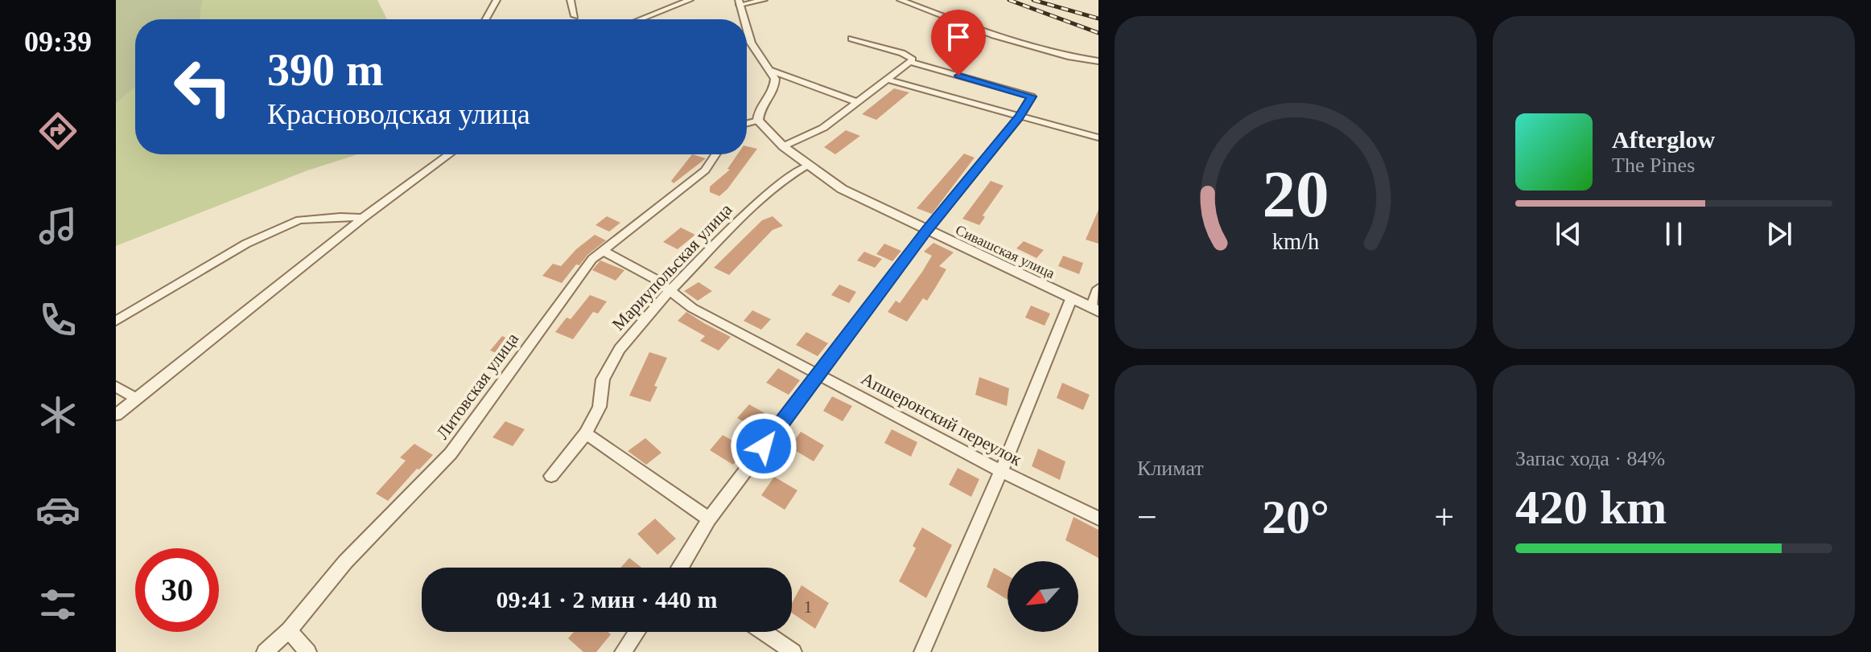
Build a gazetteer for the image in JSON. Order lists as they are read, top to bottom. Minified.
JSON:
{"streets":{"street":["Сивашская улица","Мариупольская улица","Литовская улица","Апшеронский переулок"]},"crossings":[["Сивашская улица","Мариупольская улица"],["Мариупольская улица","Апшеронский переулок"],["Литовская улица","Апшеронский переулок"]],"house_numbers":["1"],"north":"bottom left","page":{"tabs":"09:39","turn":["390 m","Красноводская улица"],"song":["Afterglow","The Pines"],"tile":["Климат",["Запас хода · 84%","420 km"]],"heat":["−","20°","+"],"limit":"30","trip":"09:41 · 2 мин · 440 m","gauge":["20","km/h"]}}
